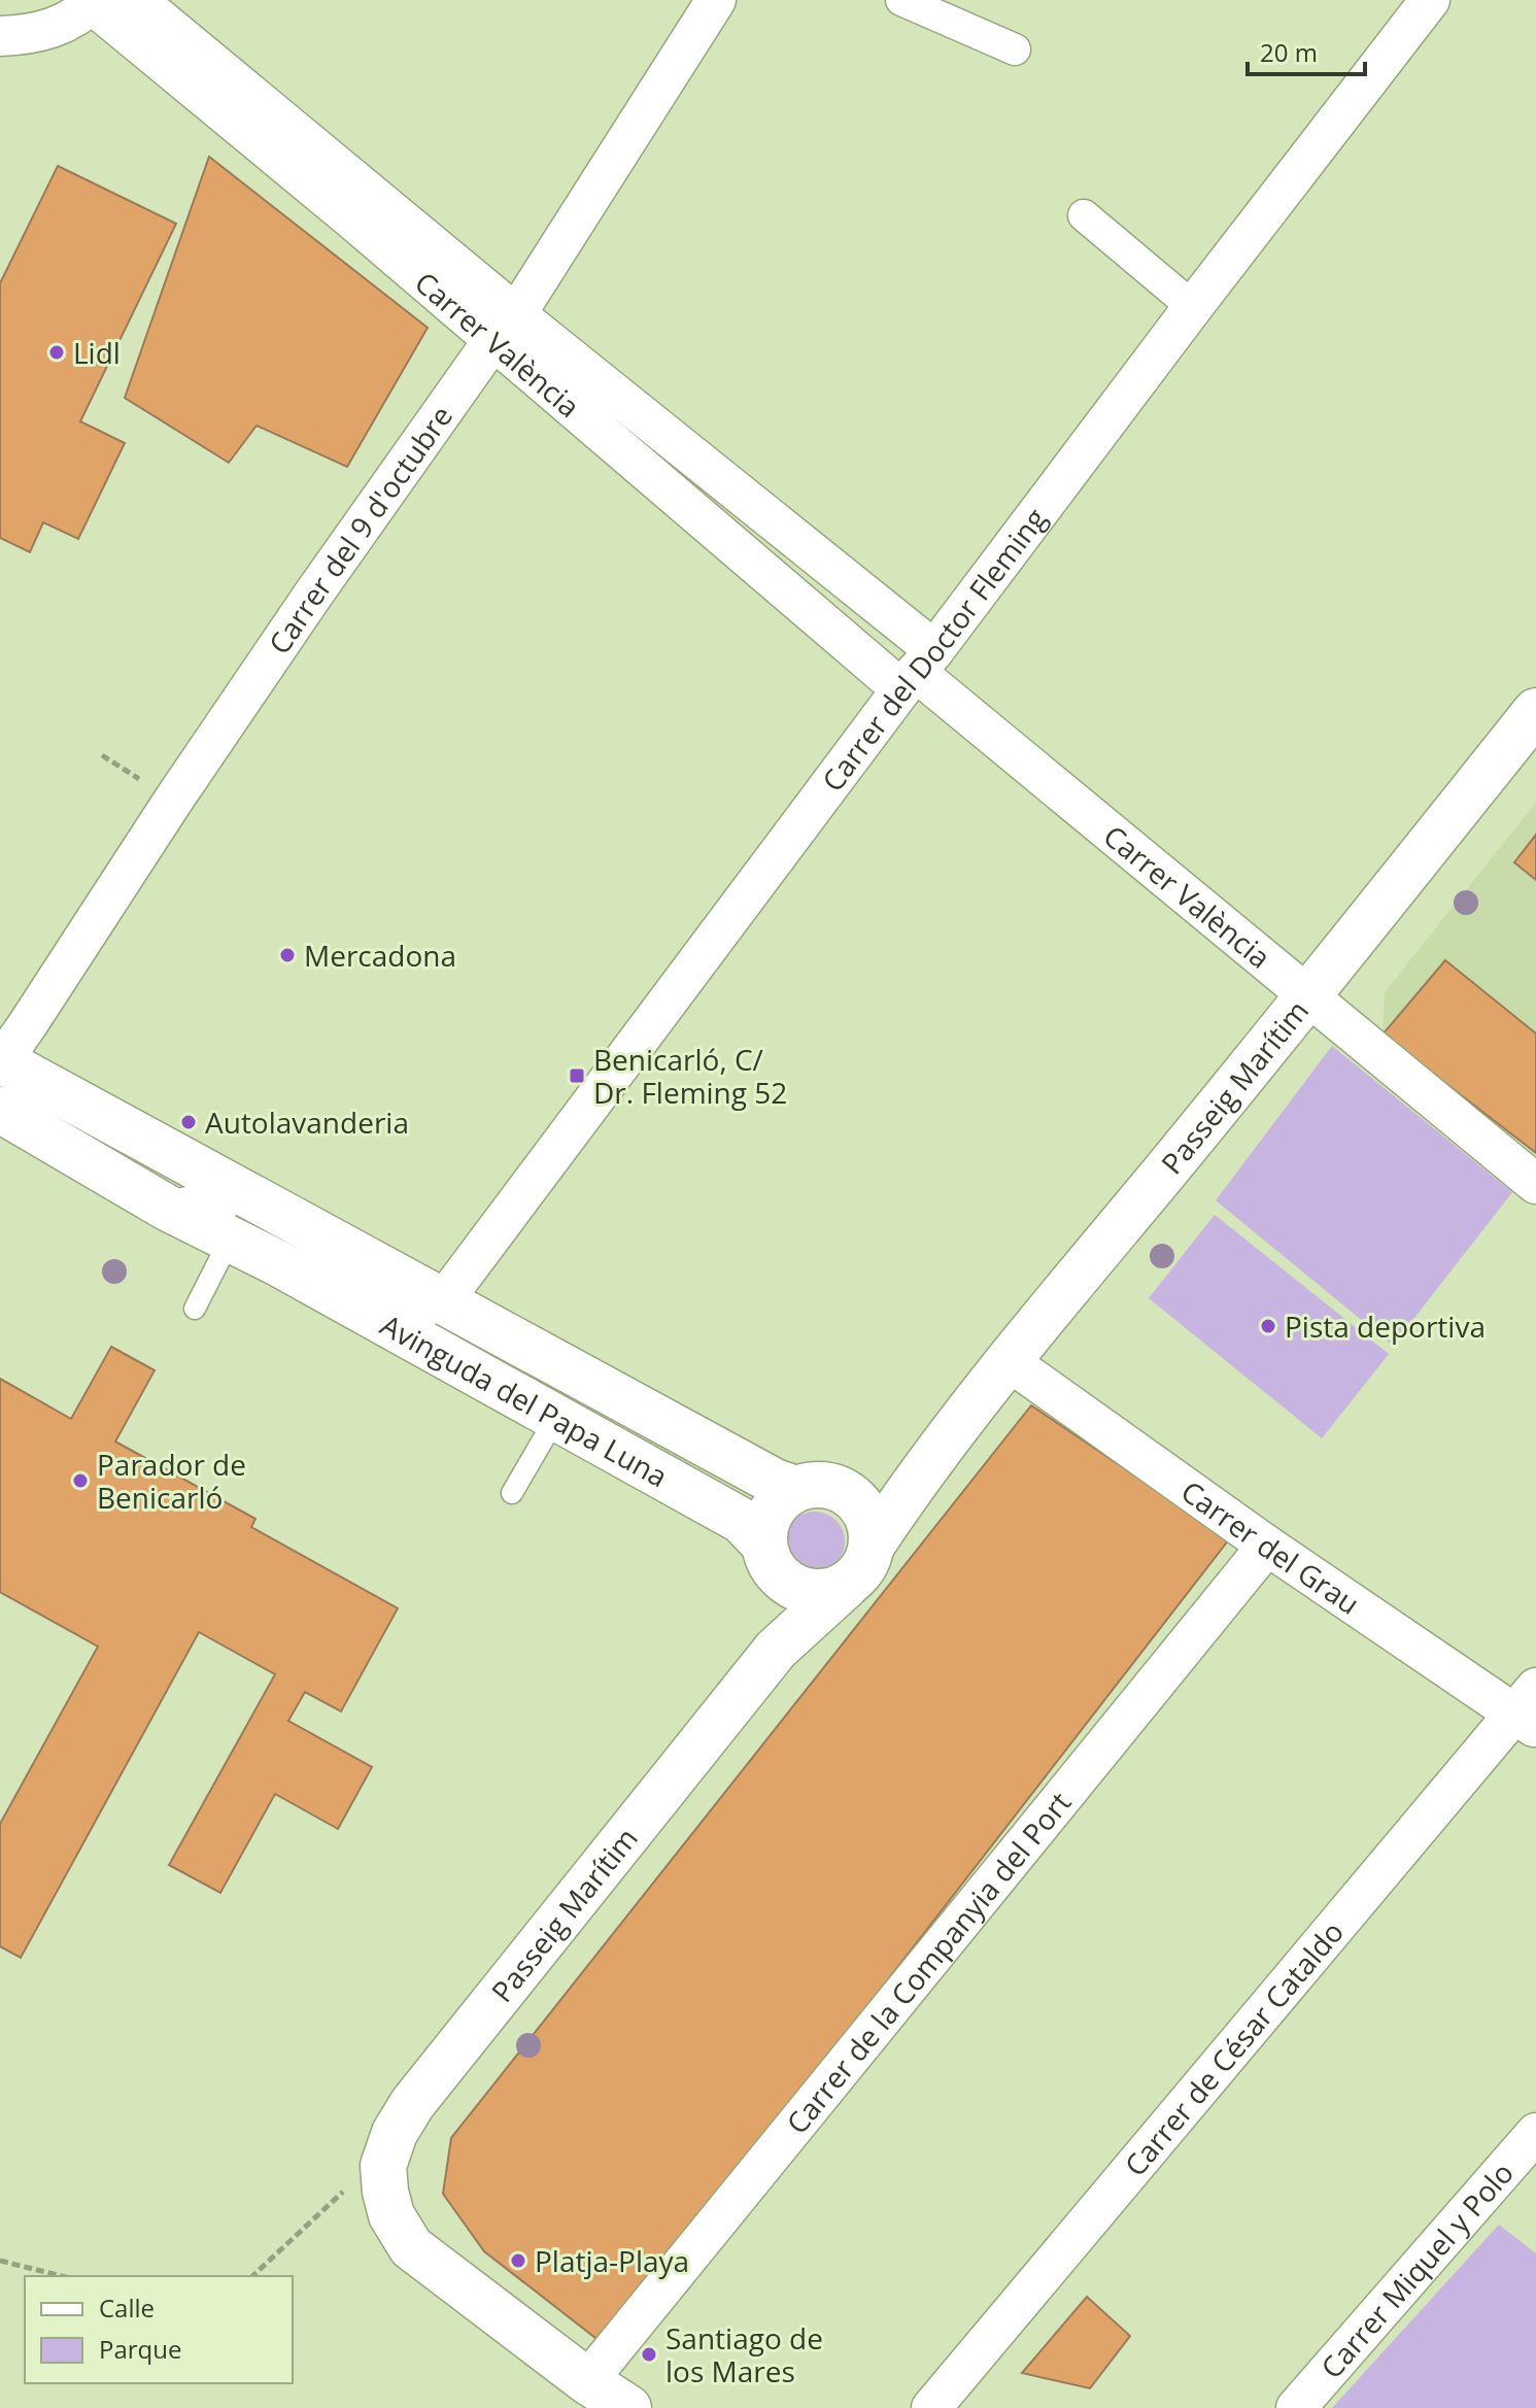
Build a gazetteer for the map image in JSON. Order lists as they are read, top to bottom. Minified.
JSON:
{"streets":{"street":["Carrer València","Carrer del 9 d'octubre","Carrer del Doctor Fleming","Passeig Marítim","Avinguda del Papa Luna","Carrer del Grau","Carrer de la Companyia del Port","Carrer de César Cataldo","Carrer Miquel y Polo"]},"crossings":[["Carrer València","Carrer del 9 d'octubre"],["Carrer València","Carrer del Doctor Fleming"],["Carrer València","Passeig Marítim"],["Carrer del 9 d'octubre","Avinguda del Papa Luna"],["Carrer del Doctor Fleming","Avinguda del Papa Luna"],["Passeig Marítim","Avinguda del Papa Luna"],["Passeig Marítim","Carrer del Grau"],["Carrer del Grau","Carrer de la Companyia del Port"],["Carrer del Grau","Carrer de César Cataldo"]],"places":{"other":["Lidl","Mercadona","Autolavanderia","Pista deportiva","Parador de Benicarló","Platja-Playa","Santiago de los Mares"],"transit":["Benicarló, C/ Dr. Fleming 52"]},"legend":["Calle","Parque"],"scale_bar":"20 m"}
